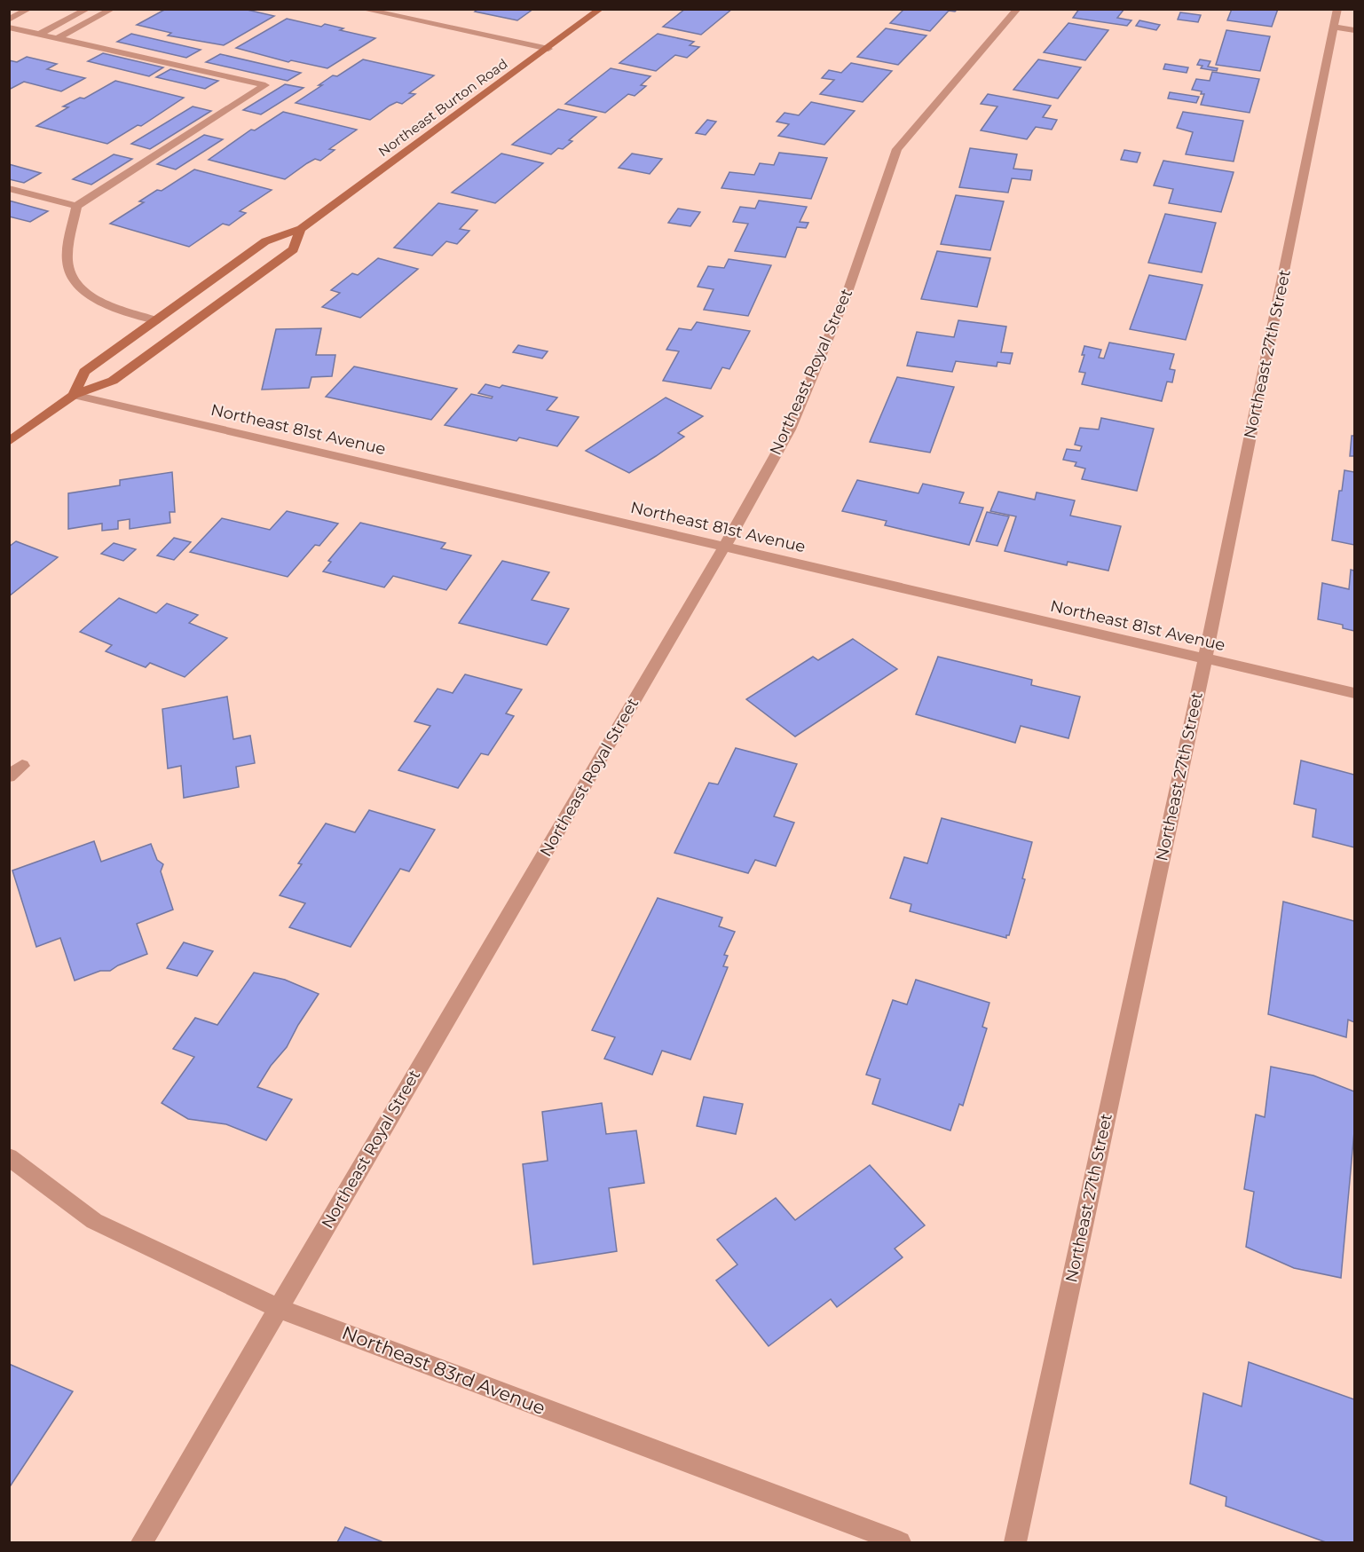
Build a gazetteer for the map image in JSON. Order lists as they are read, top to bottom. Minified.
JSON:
{"streets":{"main road":["Northeast Burton Road"],"street":["Northeast 27th Street","Northeast Royal Street","Northeast 81st Avenue","Northeast 83rd Avenue"]},"crossings":[["Northeast Burton Road","Northeast 81st Avenue"],["Northeast 27th Street","Northeast 81st Avenue"],["Northeast Royal Street","Northeast 81st Avenue"],["Northeast Royal Street","Northeast 83rd Avenue"]]}
